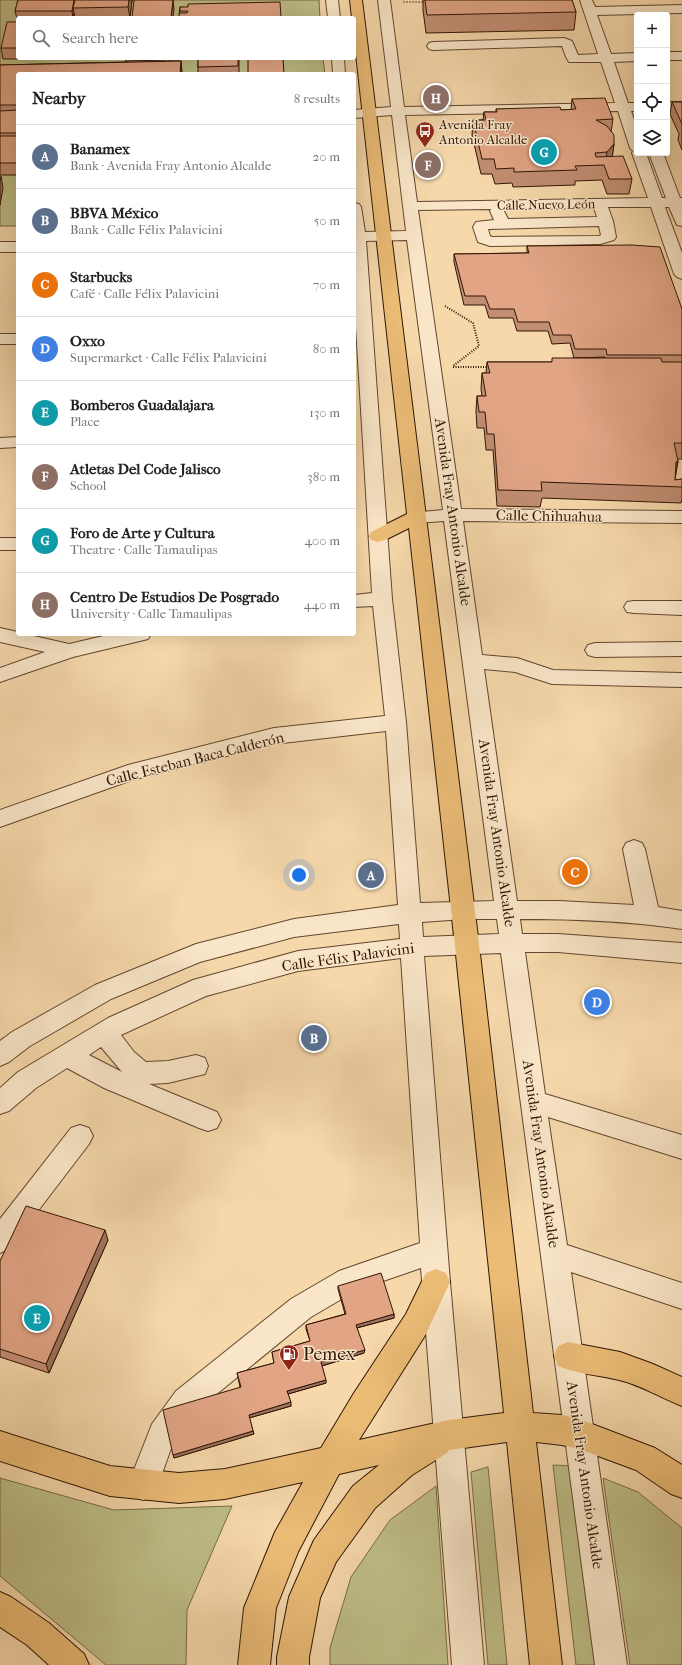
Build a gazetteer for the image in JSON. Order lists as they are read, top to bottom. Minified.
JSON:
{"streets":{"street":["Calle Nuevo León","Avenida Fray Antonio Alcalde","Calle Chihuahua","Calle Esteban Baca Calderón","Calle Félix Palavicini"]},"crossings":[["Calle Nuevo León","Avenida Fray Antonio Alcalde"],["Avenida Fray Antonio Alcalde","Calle Chihuahua"],["Avenida Fray Antonio Alcalde","Calle Félix Palavicini"]],"places":{"bus stop":["Avenida Fray Antonio Alcalde"],"fuel station":["Pemex"]},"page":{"map_buttons":["+","−"],"search":"Search here","heading":["Nearby","8 results"],"pins":["H","G","F","C","A","D","B","E"],"list":[{"mark":"A","name":"Banamex","note":"Bank · Avenida Fray Antonio Alcalde","value":"20 m"},{"mark":"B","name":"BBVA México","note":"Bank · Calle Félix Palavicini","value":"50 m"},{"mark":"C","name":"Starbucks","note":"Café · Calle Félix Palavicini","value":"70 m"},{"mark":"D","name":"Oxxo","note":"Supermarket · Calle Félix Palavicini","value":"80 m"},{"mark":"E","name":"Bomberos Guadalajara","note":"Place","value":"130 m"},{"mark":"F","name":"Atletas Del Code Jalisco","note":"School","value":"380 m"},{"mark":"G","name":"Foro de Arte y Cultura","note":"Theatre · Calle Tamaulipas","value":"400 m"},{"mark":"H","name":"Centro De Estudios De Posgrado","note":"University · Calle Tamaulipas","value":"440 m"}]}}
